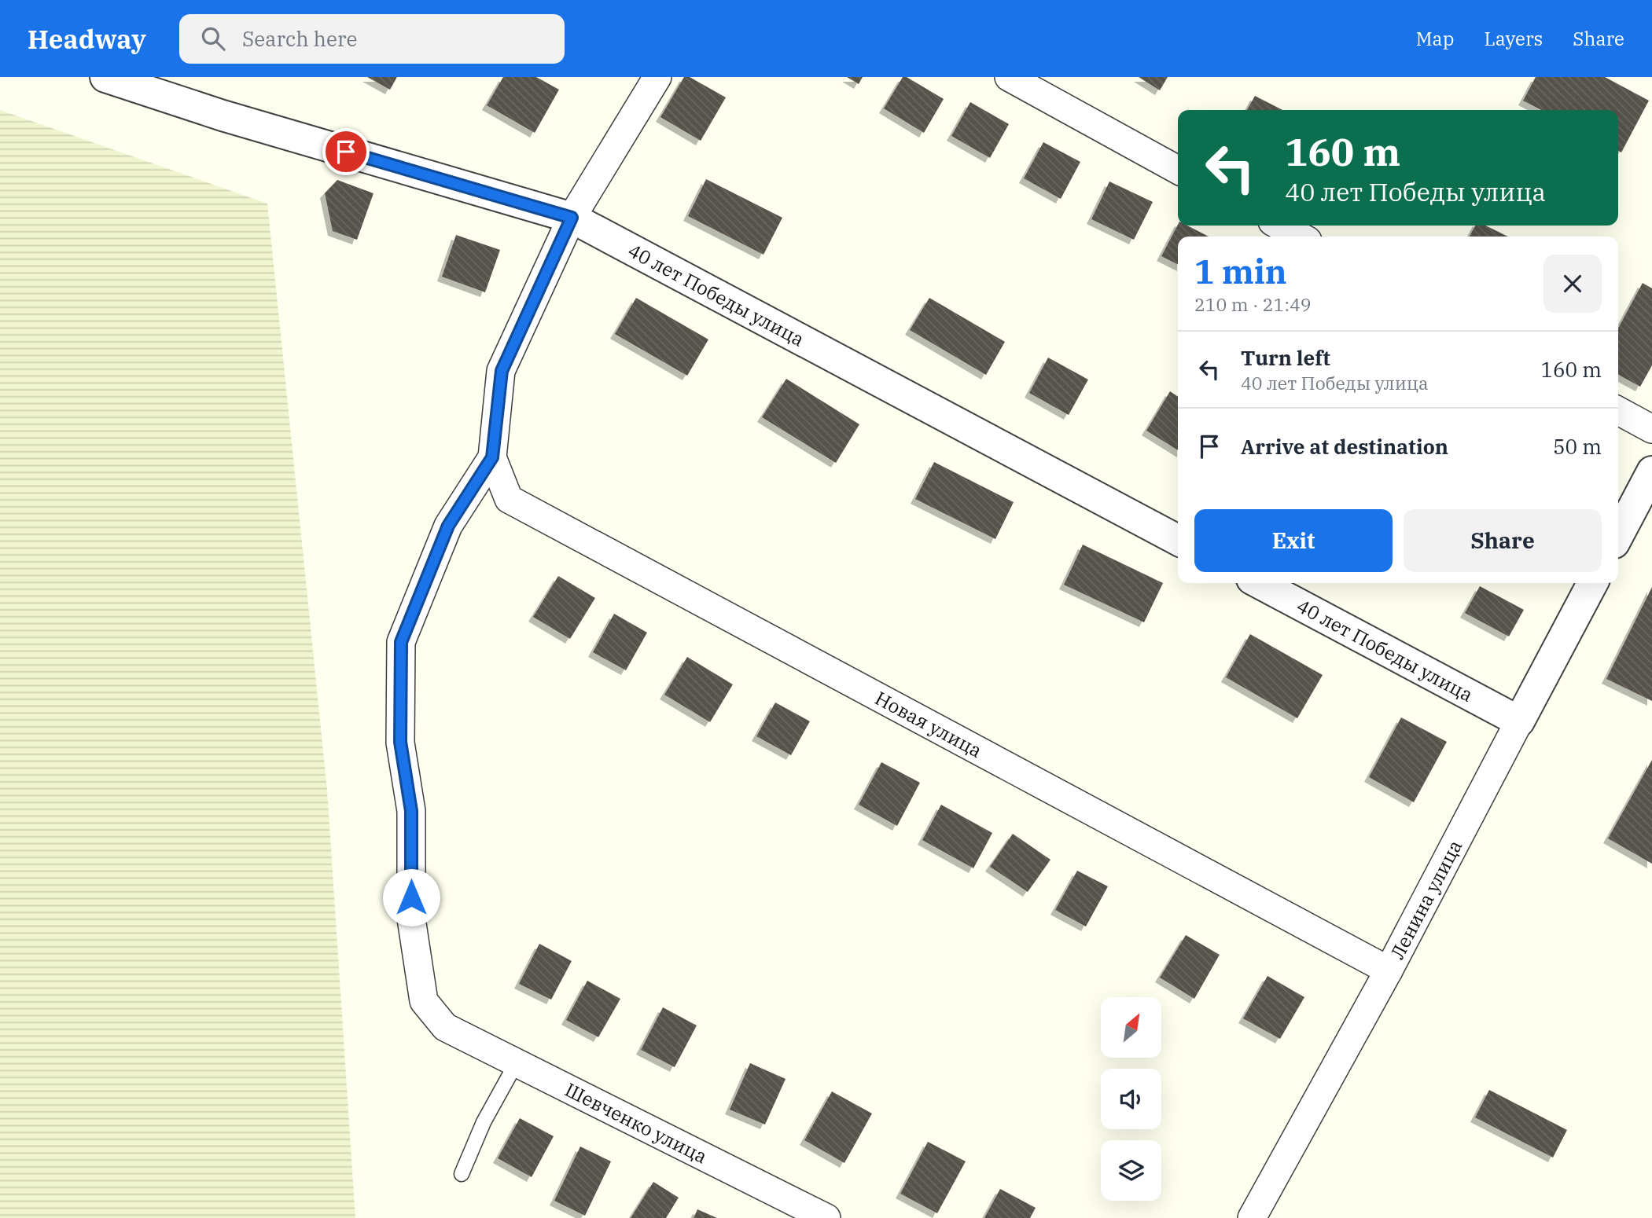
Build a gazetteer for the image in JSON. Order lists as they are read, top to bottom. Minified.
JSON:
{"streets":{"street":["40 лет Победы улица","Новая улица","Ленина улица","Шевченко улица"]},"crossings":[["40 лет Победы улица","Ленина улица"],["Новая улица","Ленина улица"],["Новая улица","Шевченко улица"]],"north":"top right","page":{"header":"Headway","search":"Search here","nav":["Map","Layers","Share"],"turn":["160 m","40 лет Победы улица"],"heading":["1 min","210 m · 21:49"],"list":[{"name":"Turn left","note":"40 лет Победы улица","value":"160 m"},{"name":"Arrive at destination","value":"50 m"}],"buttons":["Exit","Share"]}}
